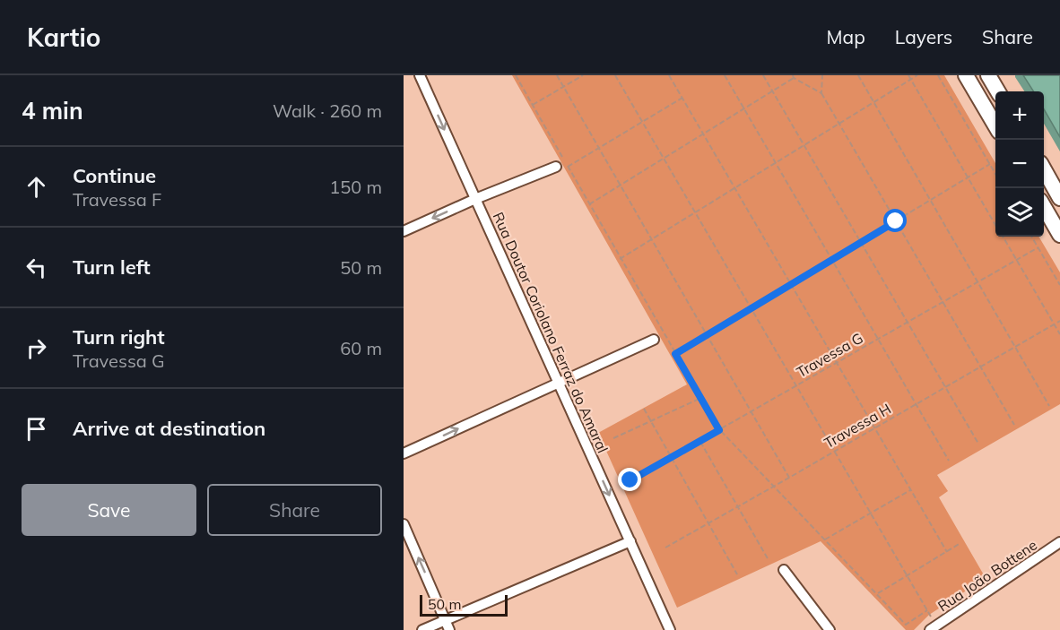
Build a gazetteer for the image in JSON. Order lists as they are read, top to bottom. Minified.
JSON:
{"streets":{"street":["Rua Doutor Coriolano Ferraz do Amaral","Rua João Bottene"],"path":["Travessa G","Travessa H"]},"one_way":["Rua Doutor Coriolano Ferraz do Amaral"],"scale_bar":"50 m","page":{"header":"Kartio","nav":["Map","Layers","Share"],"heading":["4 min","Walk · 260 m"],"map_buttons":["+","−"],"list":[["Continue","Travessa F","150 m"],["Turn left","50 m"],["Turn right","Travessa G","60 m"],"Arrive at destination"],"buttons":["Save","Share"],"scale":"50 m"}}
